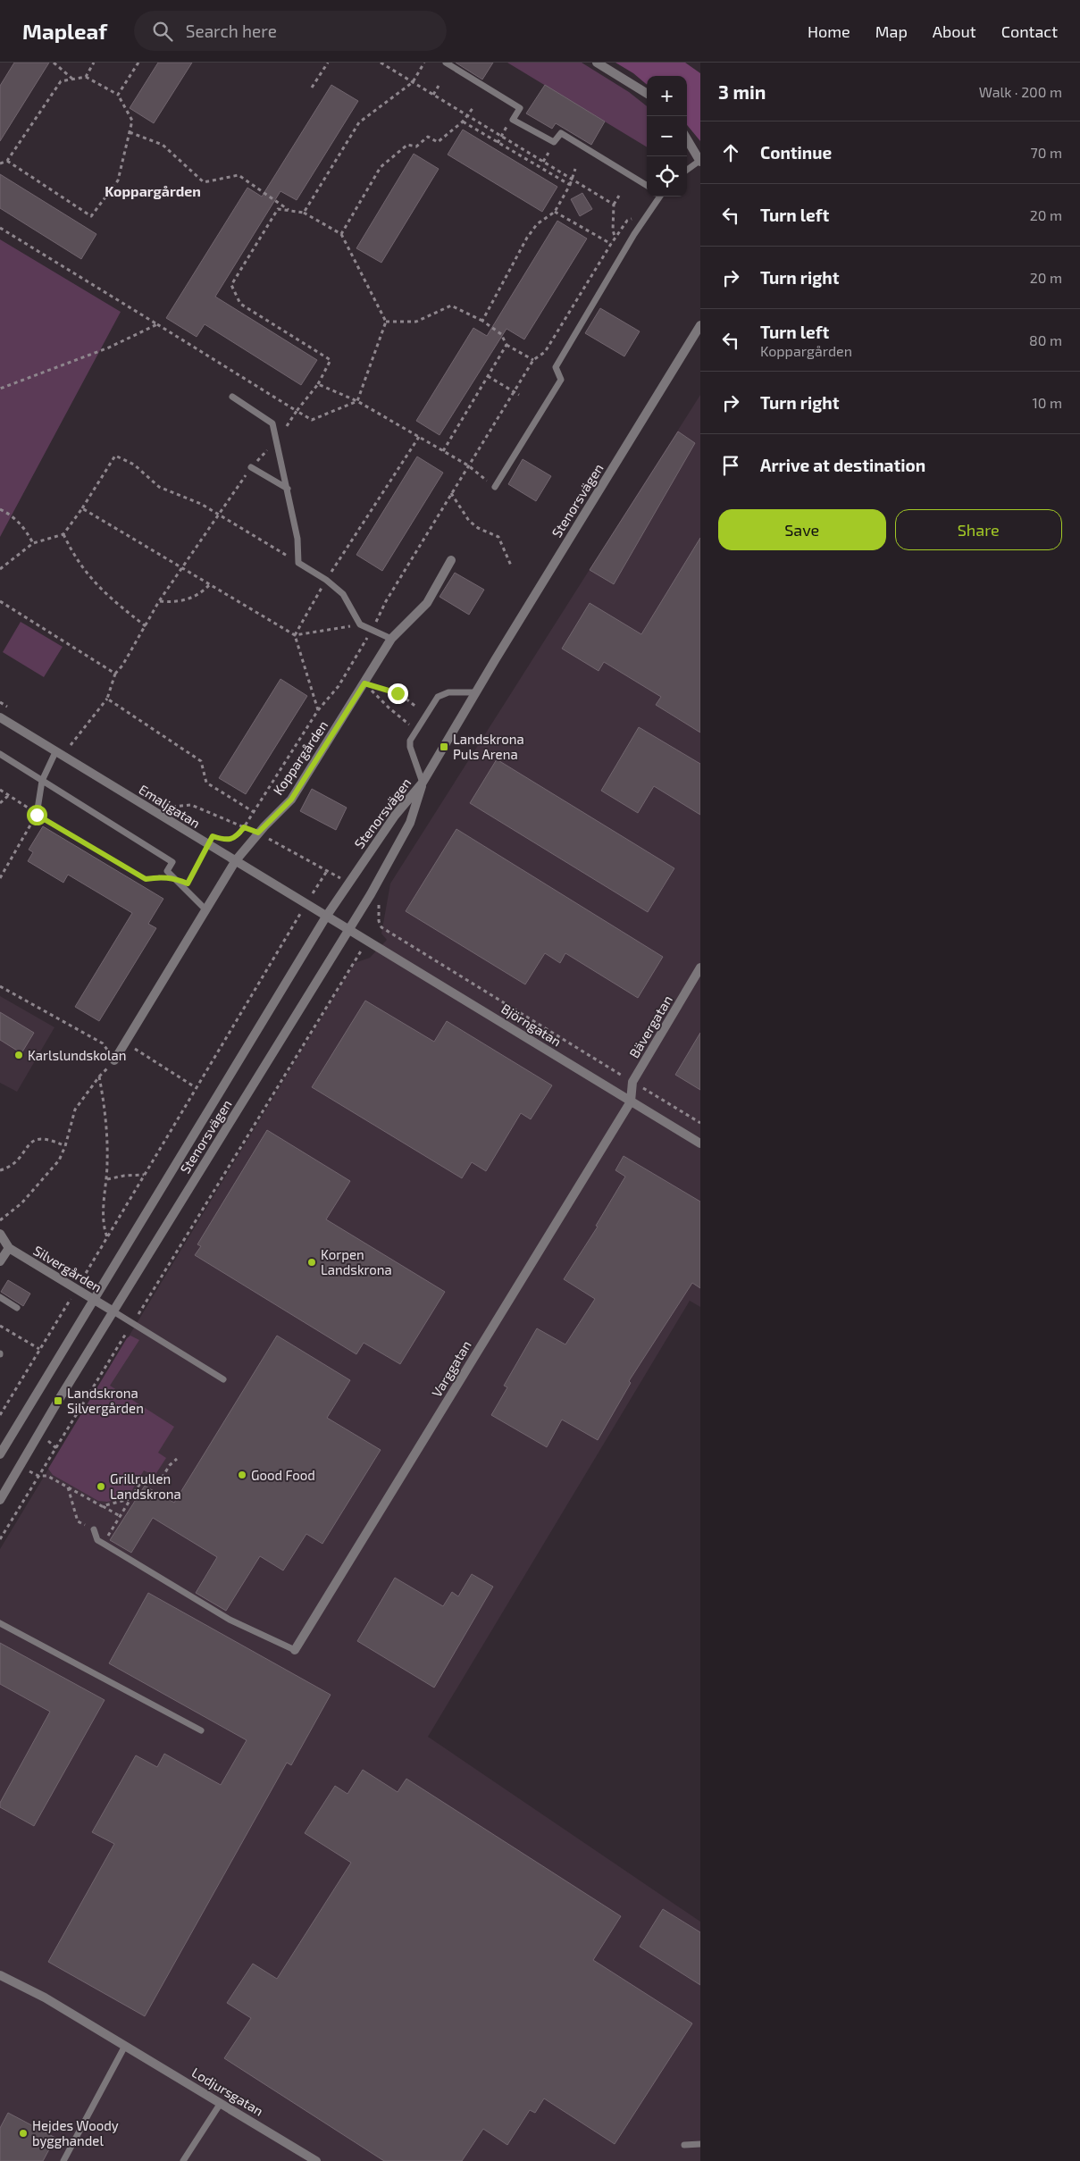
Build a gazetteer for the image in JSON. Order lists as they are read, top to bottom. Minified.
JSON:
{"streets":{"street":["Stenorsvägen","Koppargården","Emaljgatan","Björngatan","Bävergatan","Silvergården","Varggatan","Lodjursgatan"]},"crossings":[["Stenorsvägen","Emaljgatan"],["Stenorsvägen","Björngatan"],["Stenorsvägen","Silvergården"],["Koppargården","Emaljgatan"],["Emaljgatan","Björngatan"],["Björngatan","Bävergatan"],["Björngatan","Varggatan"],["Bävergatan","Varggatan"]],"districts":["Koppargården"],"places":{"transit":["Landskrona Puls Arena","Landskrona Silvergården"],"other":["Karlslundskolan","Korpen Landskrona","Good Food","Grillrullen Landskrona","Hejdes Woody bygghandel"]},"page":{"header":"Mapleaf","search":"Search here","nav":["Home","Map","About","Contact"],"heading":["3 min","Walk · 200 m"],"map_buttons":["+","−"],"list":[["Continue","70 m"],["Turn left","20 m"],["Turn right","20 m"],["Turn left","Koppargården","80 m"],["Turn right","10 m"],"Arrive at destination"],"buttons":["Save","Share"]}}
